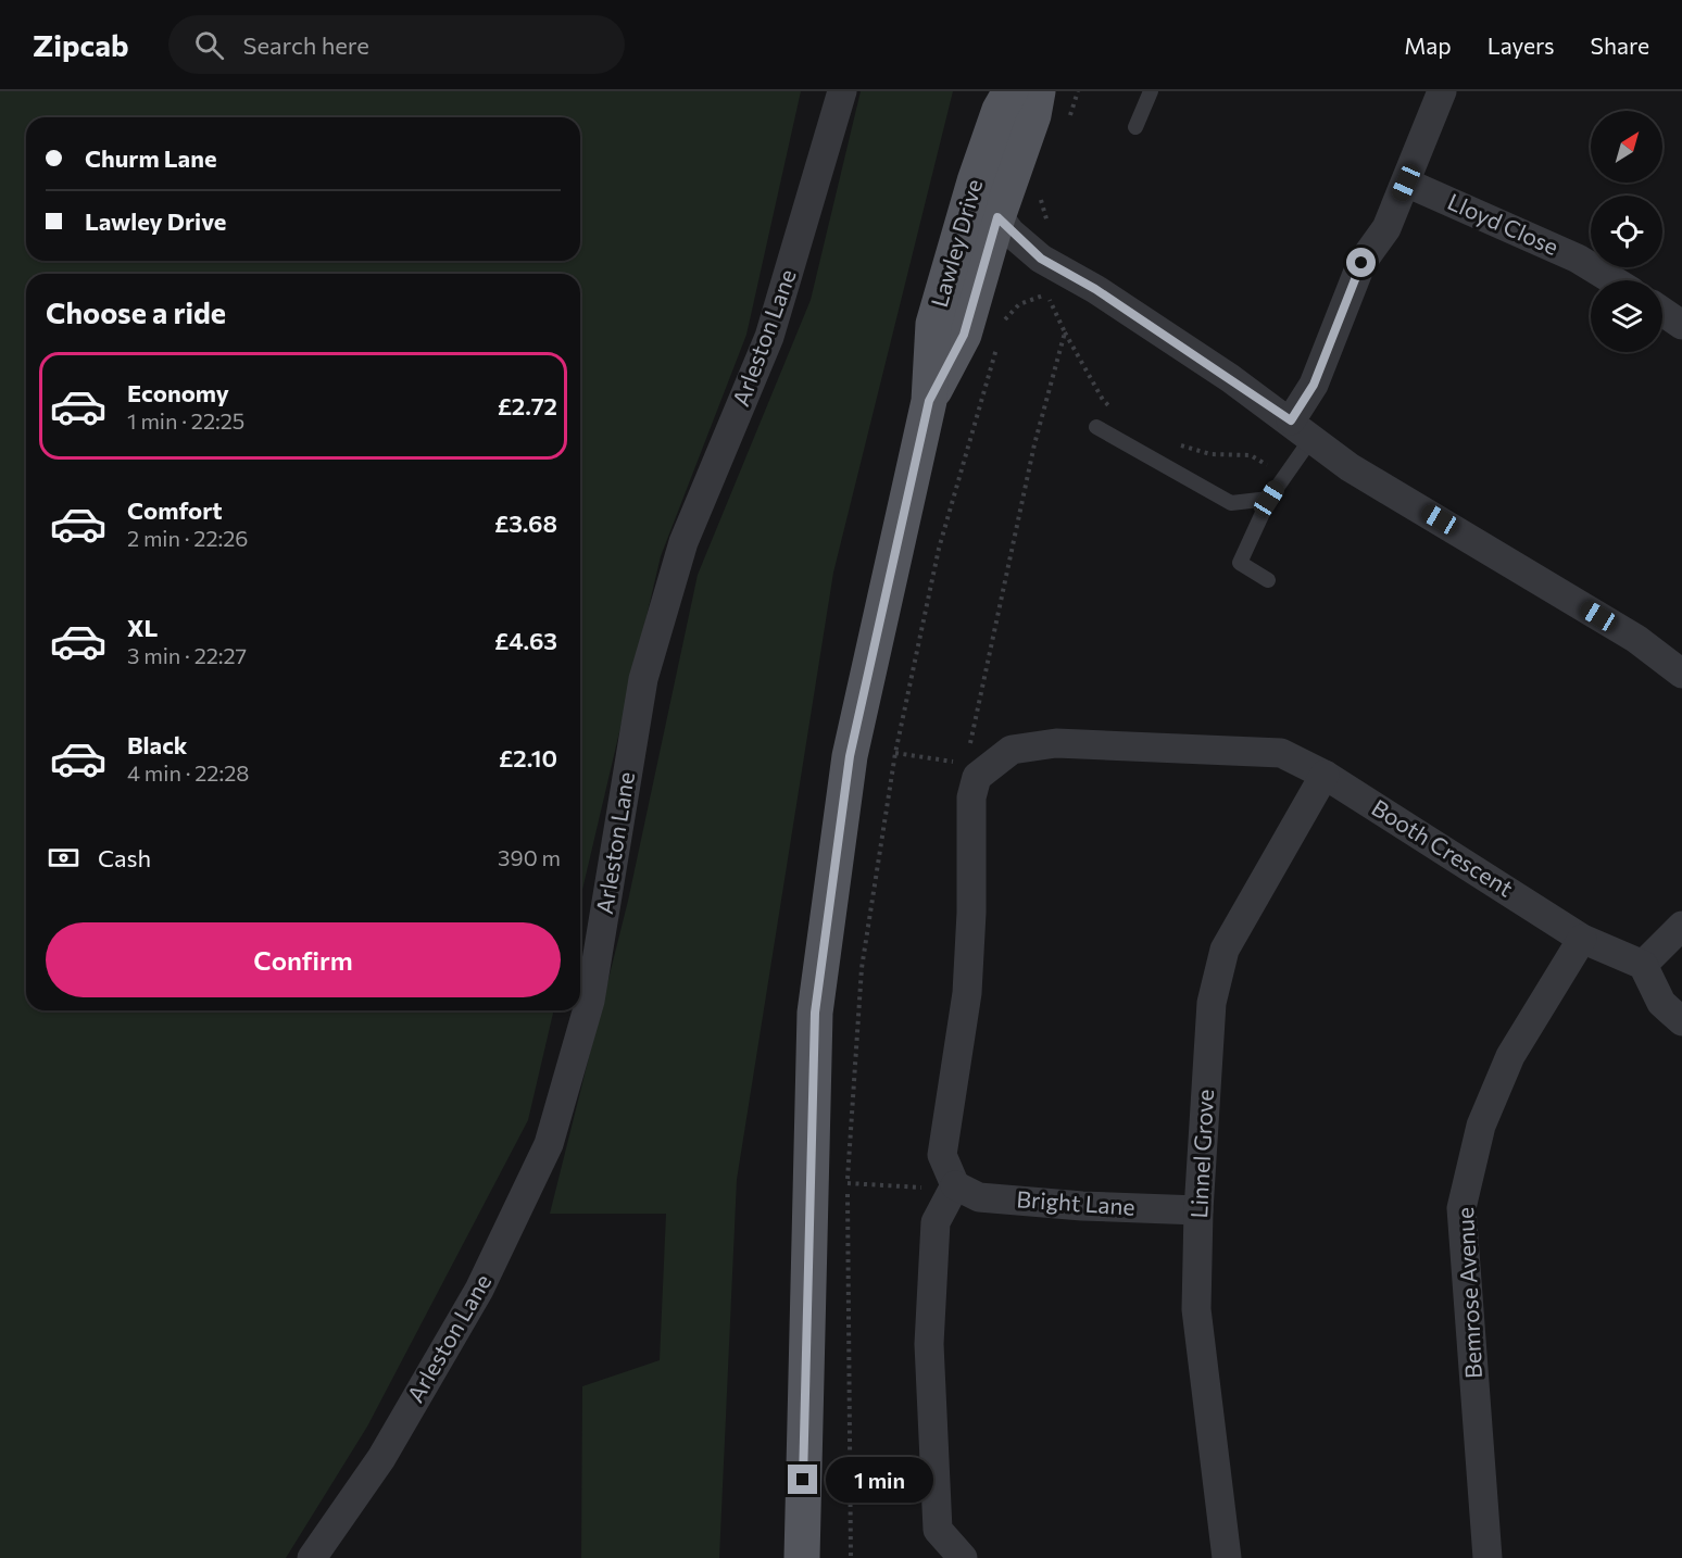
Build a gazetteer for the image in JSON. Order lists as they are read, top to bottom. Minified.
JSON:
{"streets":{"main road":["Lawley Drive"],"street":["Lloyd Close","Arleston Lane","Booth Crescent","Linnel Grove","Bright Lane","Bemrose Avenue"]},"crossings":[["Booth Crescent","Linnel Grove"],["Booth Crescent","Bemrose Avenue"],["Linnel Grove","Bright Lane"]],"north":"top right","page":{"header":"Zipcab","search":"Search here","nav":["Map","Layers","Share"],"banner":["Churm Lane","Lawley Drive"],"heading":"Choose a ride","list":[{"name":"Economy","note":"1 min · 22:25","value":"£2.72"},{"name":"Comfort","note":"2 min · 22:26","value":"£3.68"},{"name":"XL","note":"3 min · 22:27","value":"£4.63"},{"name":"Black","note":"4 min · 22:28","value":"£2.10"}],"pay":["Cash","390 m"],"buttons":"Confirm","bubble":"1 min"}}
